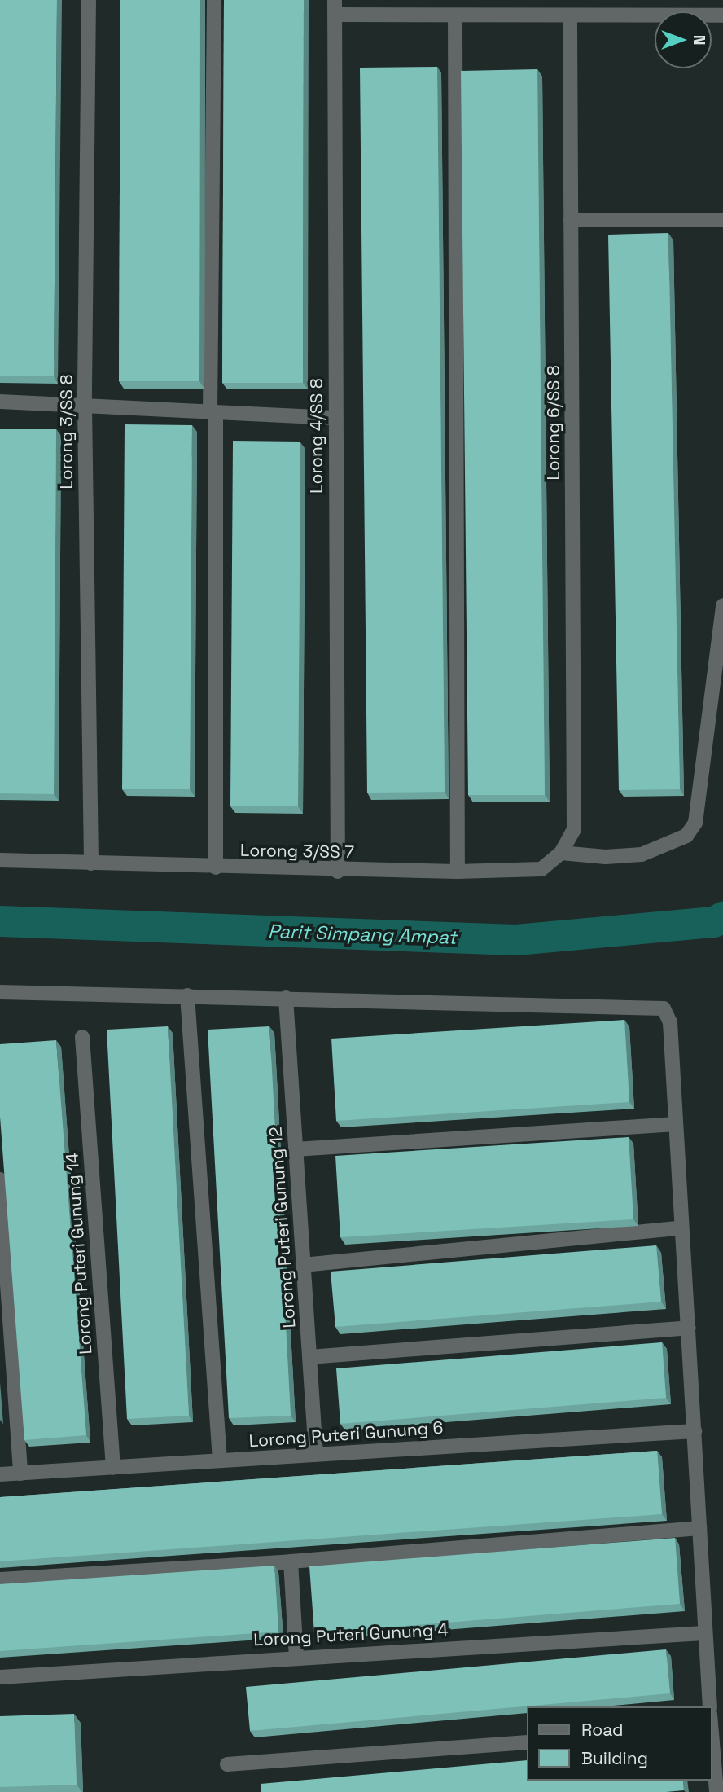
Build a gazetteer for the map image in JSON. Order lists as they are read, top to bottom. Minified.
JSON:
{"streets":{"street":["Lorong 6/SS 8","Lorong 3/SS 8","Lorong 4/SS 8","Lorong 3/SS 7","Lorong Puteri Gunung 12","Lorong Puteri Gunung 14","Lorong Puteri Gunung 6","Lorong Puteri Gunung 4"]},"crossings":[["Lorong 6/SS 8","Lorong 3/SS 7"],["Lorong 3/SS 8","Lorong 3/SS 7"],["Lorong 4/SS 8","Lorong 3/SS 7"],["Lorong Puteri Gunung 12","Lorong Puteri Gunung 6"],["Lorong Puteri Gunung 14","Lorong Puteri Gunung 6"]],"water":["Parit Simpang Ampat"],"legend":["Road","Building"],"north":"right"}
